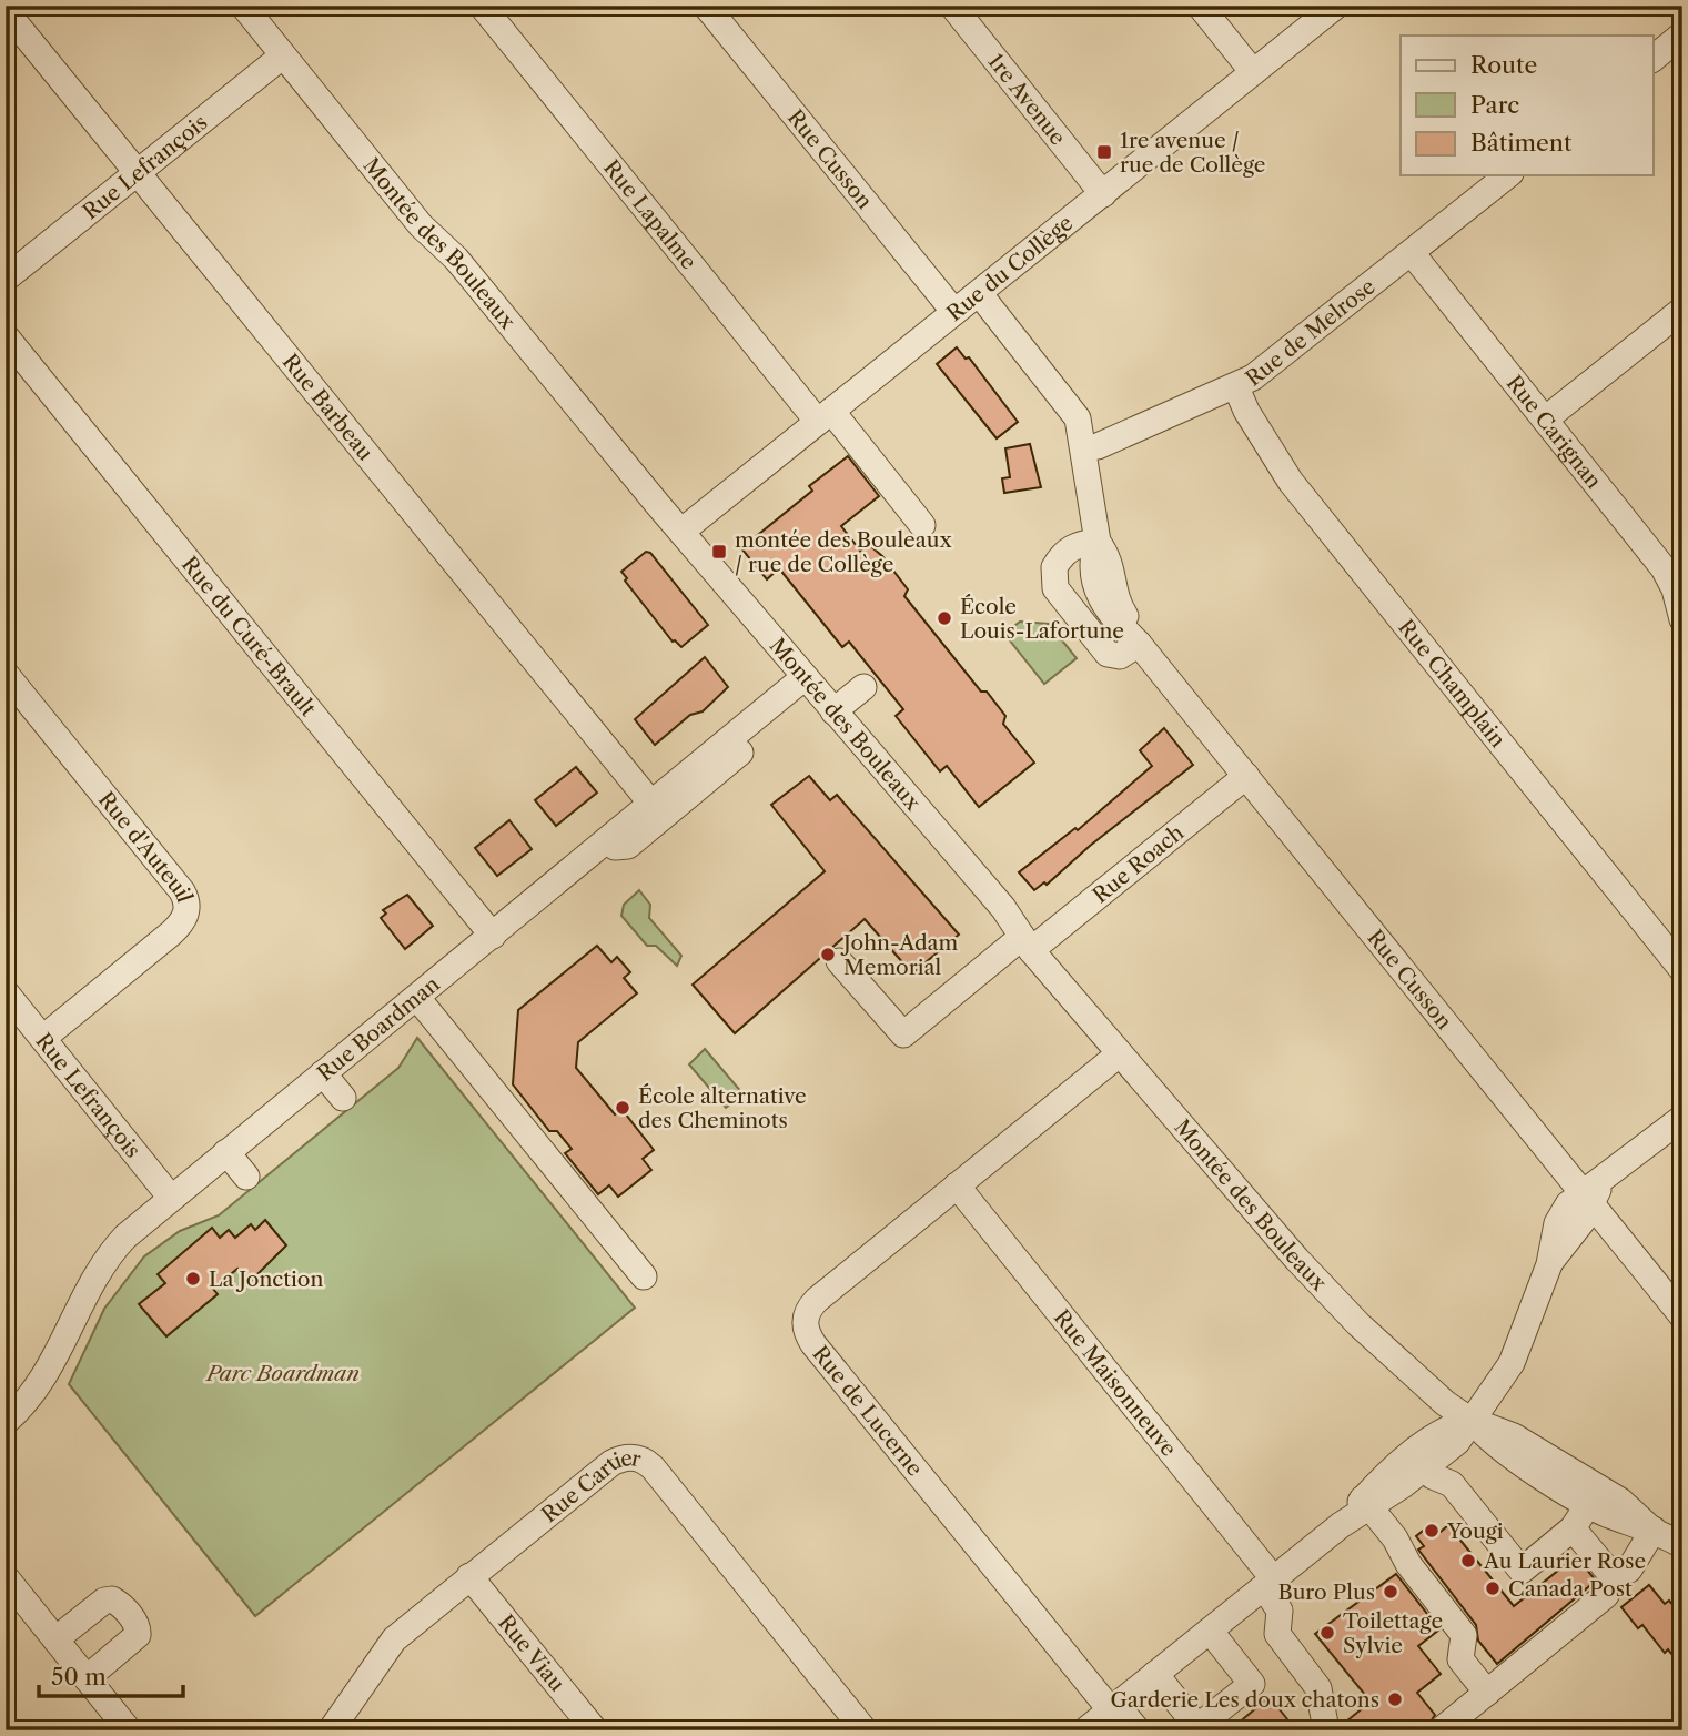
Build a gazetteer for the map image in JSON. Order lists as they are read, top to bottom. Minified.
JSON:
{"streets":{"street":["1re Avenue","Rue Cusson","Rue Lefrançois","Rue Lapalme","Montée des Bouleaux","Rue du Collège","Rue de Melrose","Rue Barbeau","Rue Carignan","Rue du Curé-Brault","Rue Champlain","Rue d'Auteuil","Rue Roach","Rue Boardman","Rue Maisonneuve","Rue de Lucerne","Rue Cartier","Rue Viau"]},"crossings":[["1re Avenue","Rue du Collège"],["Rue Cusson","Rue du Collège"],["Rue Cusson","Rue de Melrose"],["Rue Cusson","Rue Roach"],["Rue Lefrançois","Montée des Bouleaux"],["Rue Lefrançois","Rue Barbeau"],["Rue Lefrançois","Rue d'Auteuil"],["Rue Lefrançois","Rue Boardman"],["Rue Lapalme","Rue du Collège"],["Montée des Bouleaux","Rue du Collège"],["Montée des Bouleaux","Rue Roach"],["Montée des Bouleaux","Rue Boardman"],["Montée des Bouleaux","Rue de Lucerne"],["Rue de Melrose","Rue Carignan"],["Rue de Melrose","Rue Champlain"],["Rue Barbeau","Rue Boardman"],["Rue du Curé-Brault","Rue Boardman"],["Rue Maisonneuve","Rue de Lucerne"],["Rue Cartier","Rue Viau"]],"parks":["Parc Boardman"],"places":{"transit":["1re avenue / rue de Collège","montée des Bouleaux / rue de Collège"],"other":["École Louis-Lafortune","John-Adam Memorial","École alternative des Cheminots","La Jonction","Yougi","Au Laurier Rose","Canada Post","Buro Plus","Toilettage Sylvie","Garderie Les doux chatons"]},"legend":["Route","Parc","Bâtiment"],"scale_bar":"50 m"}
